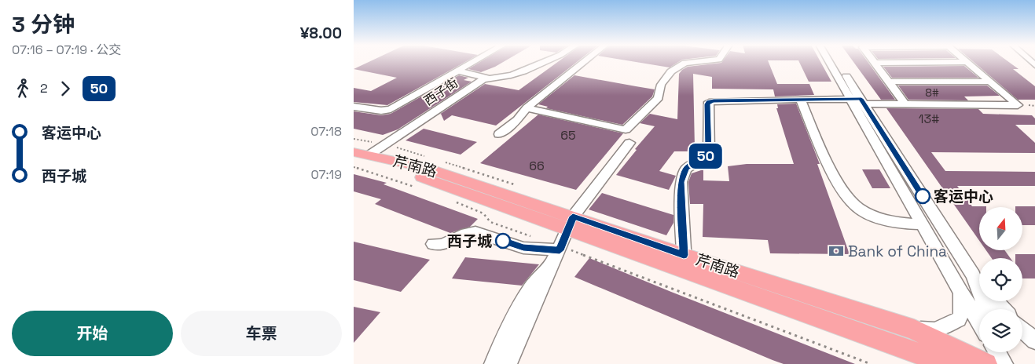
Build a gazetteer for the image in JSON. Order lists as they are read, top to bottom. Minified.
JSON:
{"streets":{"main road":["芹南路"],"street":["西子街"]},"places":{"other":["客运中心","西子城"],"bank":["Bank of China"]},"lines":["bus line 50"],"house_numbers":["8#","13#","65","66"],"north":"top","page":{"heading":["3 分钟","07:16 – 07:19 · 公交","¥8.00"],"on_map":"50","legs":["2","50"],"list":[{"name":"客运中心","value":"07:18"},{"name":"西子城","value":"07:19"}],"buttons":["开始","车票"]}}
